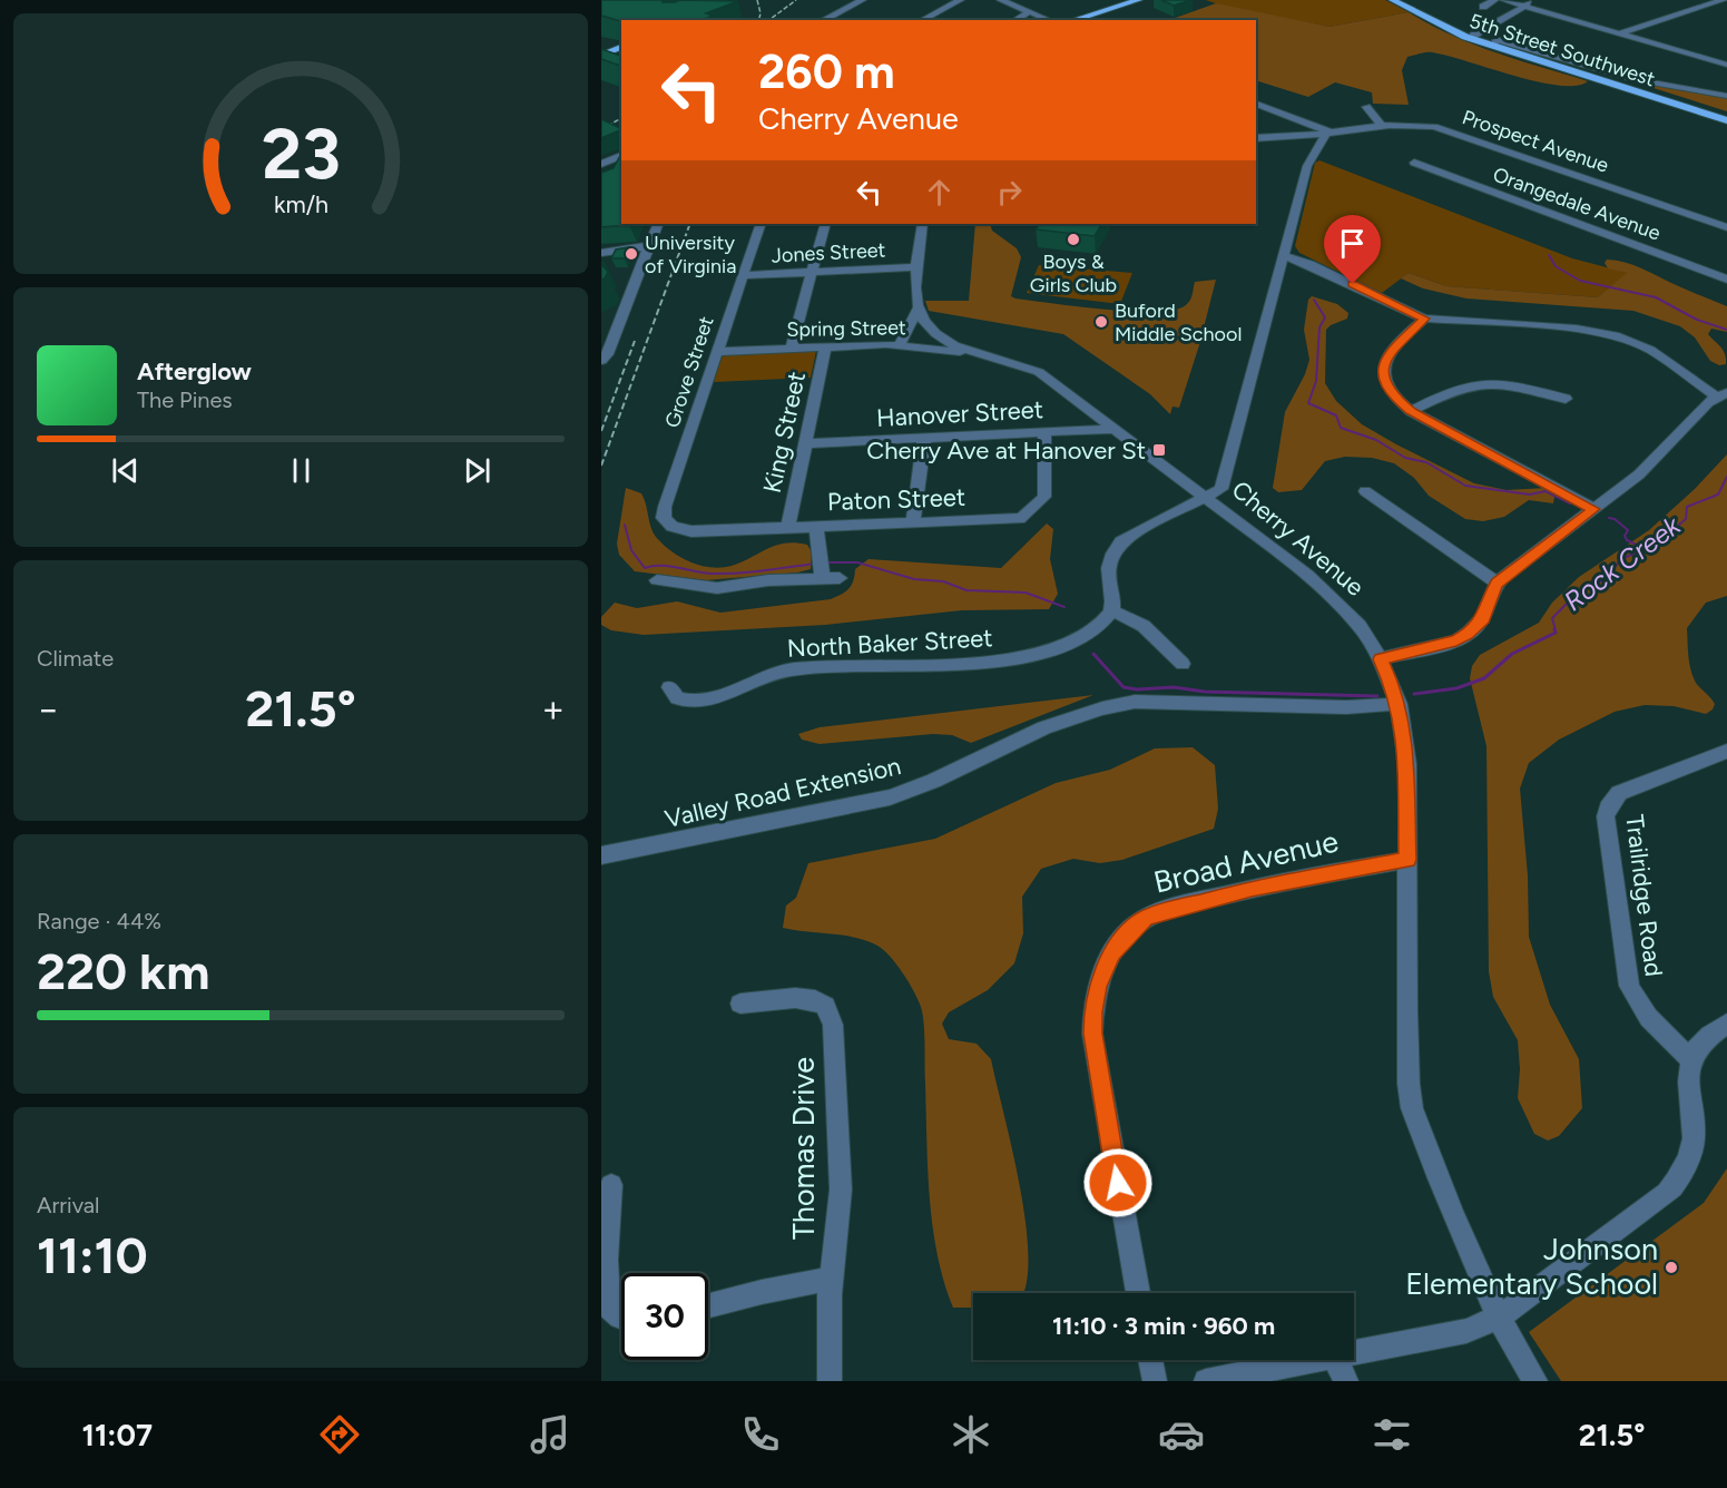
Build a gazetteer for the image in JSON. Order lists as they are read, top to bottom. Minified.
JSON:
{"streets":{"main road":["5th Street Southwest"],"street":["Prospect Avenue","Orangedale Avenue","Jones Street","Spring Street","Grove Street","Hanover Street","King Street","Paton Street","Cherry Avenue","North Baker Street","Valley Road Extension","Broad Avenue","Trailridge Road","Thomas Drive"]},"crossings":[["Jones Street","Grove Street"],["Jones Street","King Street"],["Spring Street","Grove Street"],["Spring Street","King Street"],["Spring Street","Cherry Avenue"],["Grove Street","Paton Street"],["Hanover Street","King Street"],["Hanover Street","Paton Street"],["Hanover Street","Cherry Avenue"],["King Street","Paton Street"],["Cherry Avenue","Valley Road Extension"],["Cherry Avenue","Broad Avenue"]],"water":["Rock Creek"],"places":{"other":["Boys & Girls Club","University of Virginia","Buford Middle School","Johnson Elementary School"],"transit":["Cherry Ave at Hanover St"]},"page":{"turn":["260 m","Cherry Avenue"],"song":["Afterglow","The Pines"],"tile":["Climate",["Range · 44%","220 km"],["Arrival","11:10"]],"heat":["−","21.5°","+"],"limit":"30","trip":"11:10 · 3 min · 960 m","tabs":["11:07","21.5°"],"gauge":["23","km/h"]}}
